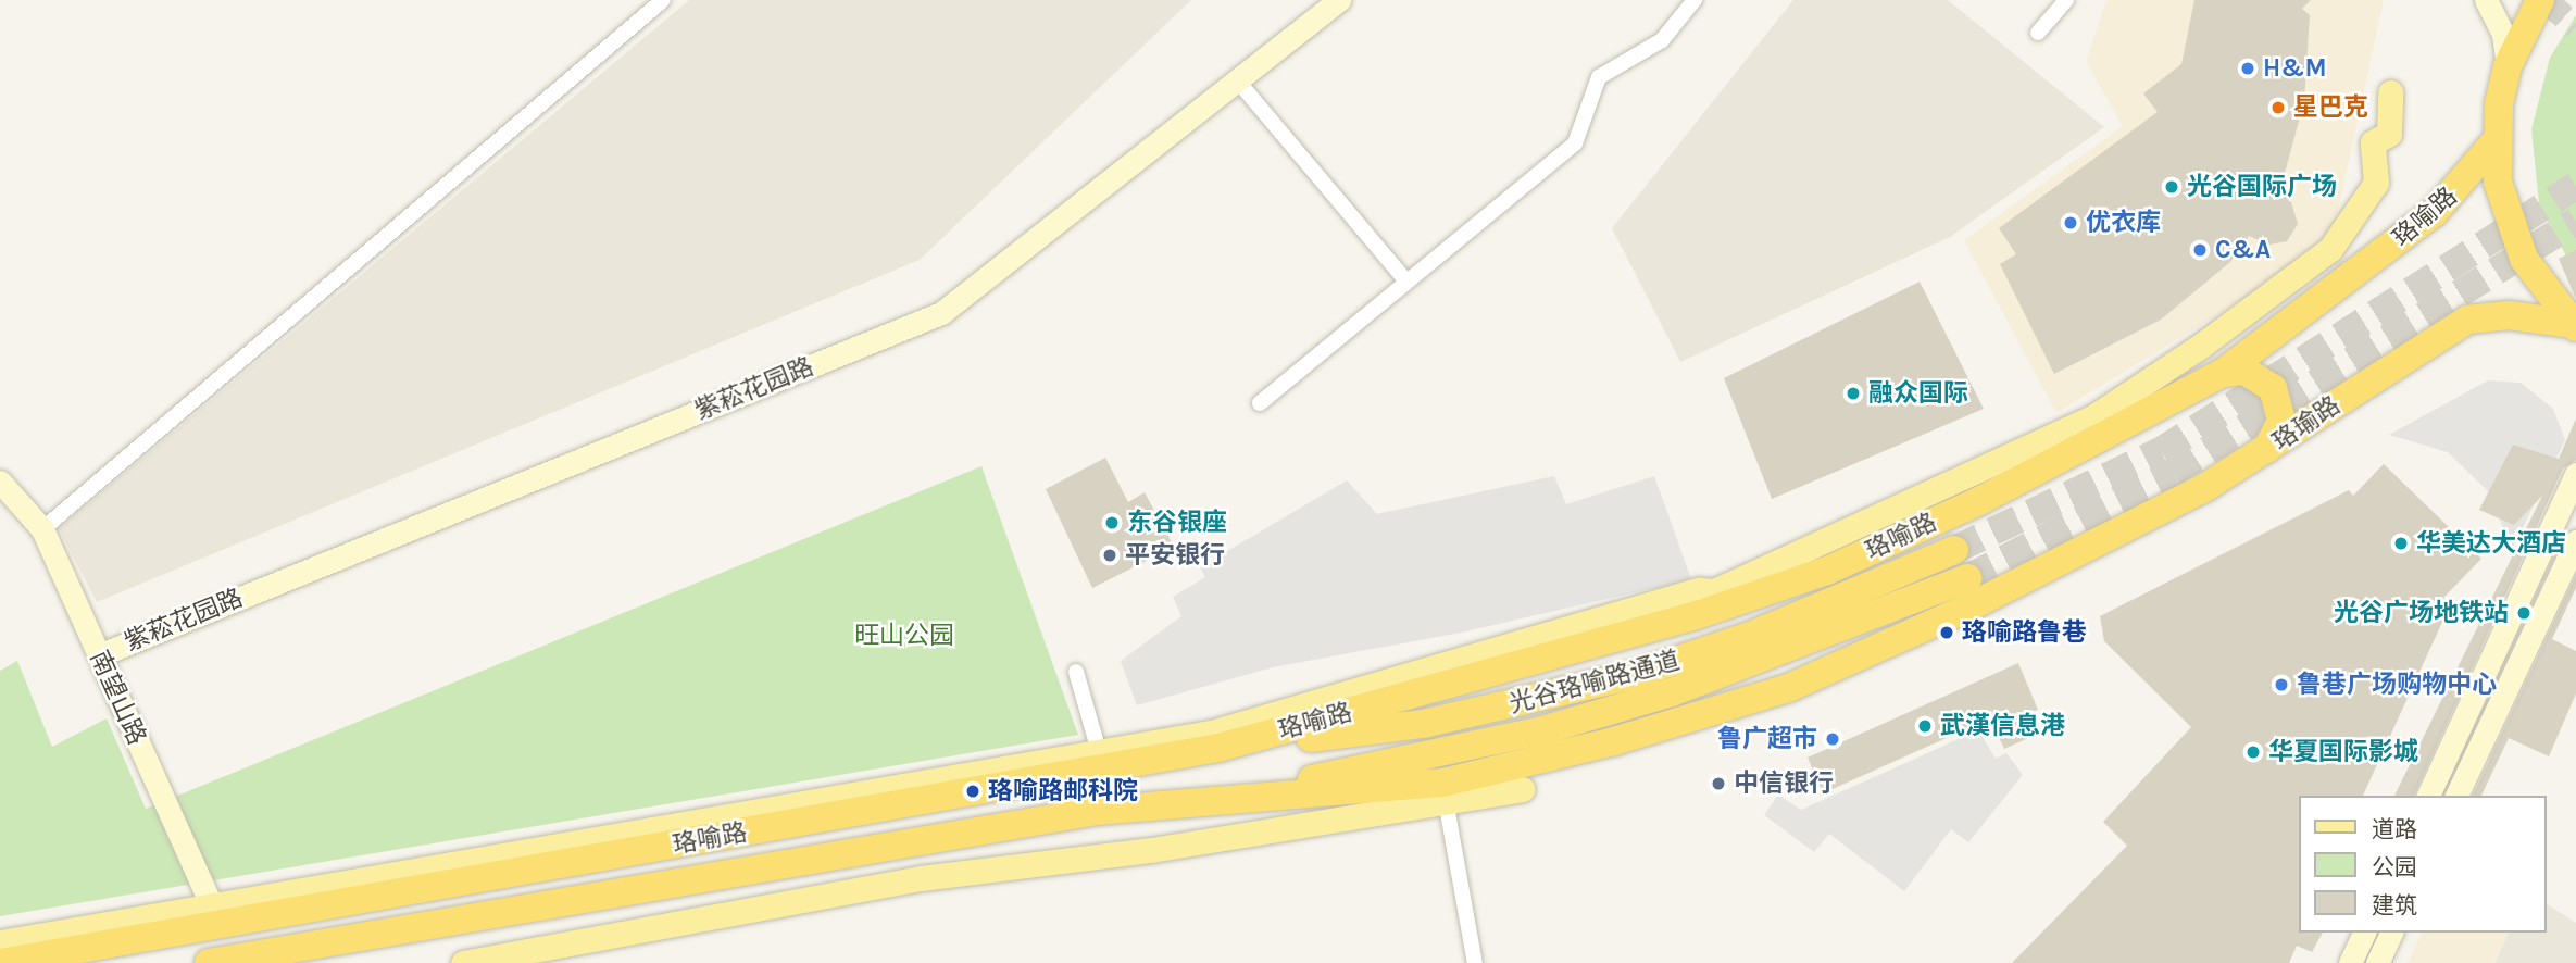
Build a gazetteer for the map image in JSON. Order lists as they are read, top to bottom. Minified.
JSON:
{"streets":{"highway":["珞喻路","珞瑜路","光谷珞喻路通道"],"street":["紫菘花园路","南望山路"]},"crossings":[["珞喻路","珞瑜路"],["珞喻路","光谷珞喻路通道"],["珞喻路","南望山路"],["紫菘花园路","南望山路"]],"parks":["旺山公园"],"places":["H&M","星巴克","光谷国际广场","优衣库","C&A","融众国际","东谷银座","华美达大酒店","平安银行","光谷广场地铁站","珞喻路鲁巷","鲁巷广场购物中心","武漢信息港","鲁广超市","华夏国际影城","中信银行","珞喻路邮科院"],"legend":["道路","公园","建筑"]}
